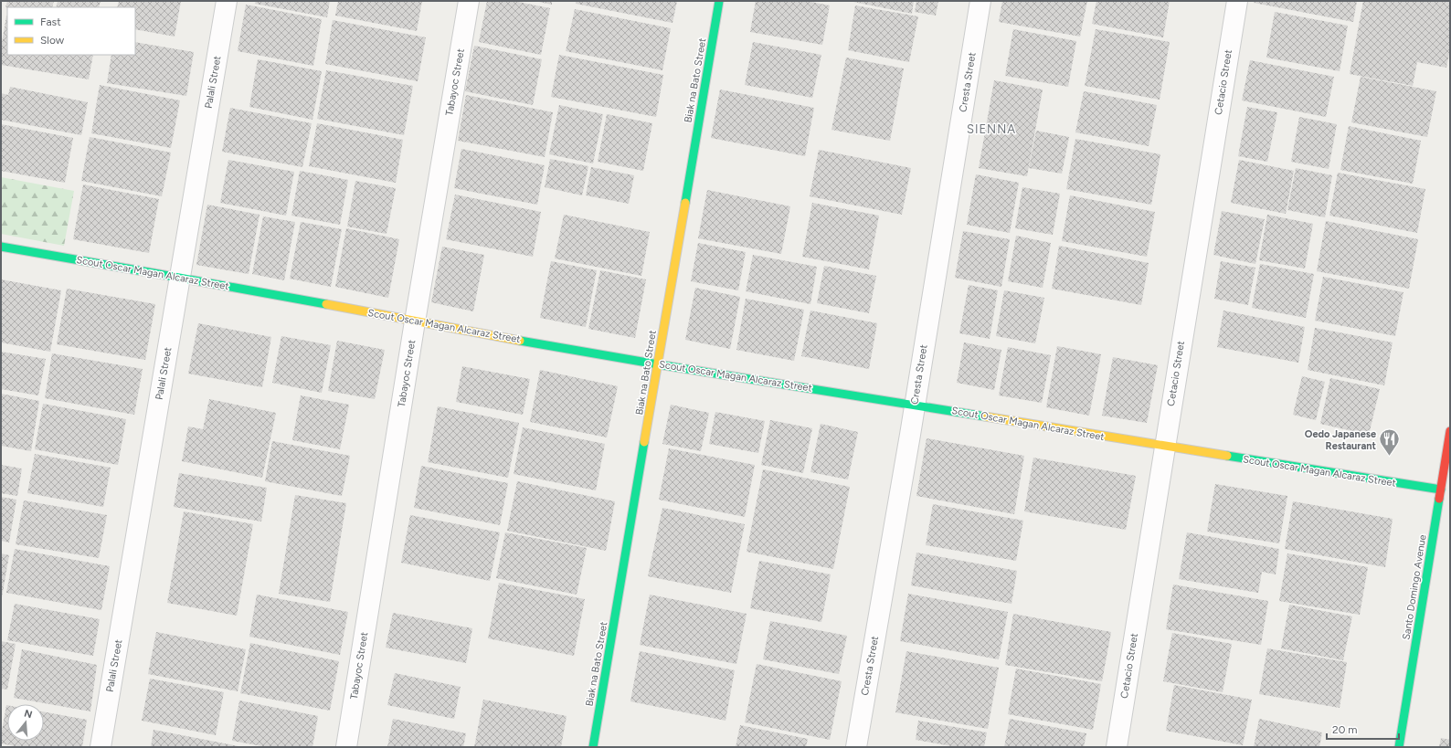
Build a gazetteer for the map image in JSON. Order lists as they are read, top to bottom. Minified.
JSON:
{"streets":{"street":["Biak na Bato Street","Palali Street","Tabayoc Street","Cresta Street","Cetacio Street","Scout Oscar Magan Alcaraz Street","Santo Domingo Avenue"]},"crossings":[["Biak na Bato Street","Scout Oscar Magan Alcaraz Street"],["Palali Street","Scout Oscar Magan Alcaraz Street"],["Tabayoc Street","Scout Oscar Magan Alcaraz Street"],["Cresta Street","Scout Oscar Magan Alcaraz Street"],["Cetacio Street","Scout Oscar Magan Alcaraz Street"],["Scout Oscar Magan Alcaraz Street","Santo Domingo Avenue"]],"districts":["SIENNA"],"places":{"restaurant":["Oedo Japanese Restaurant"]},"legend":["Fast","Slow"],"scale_bar":"20 m","north":"top"}
